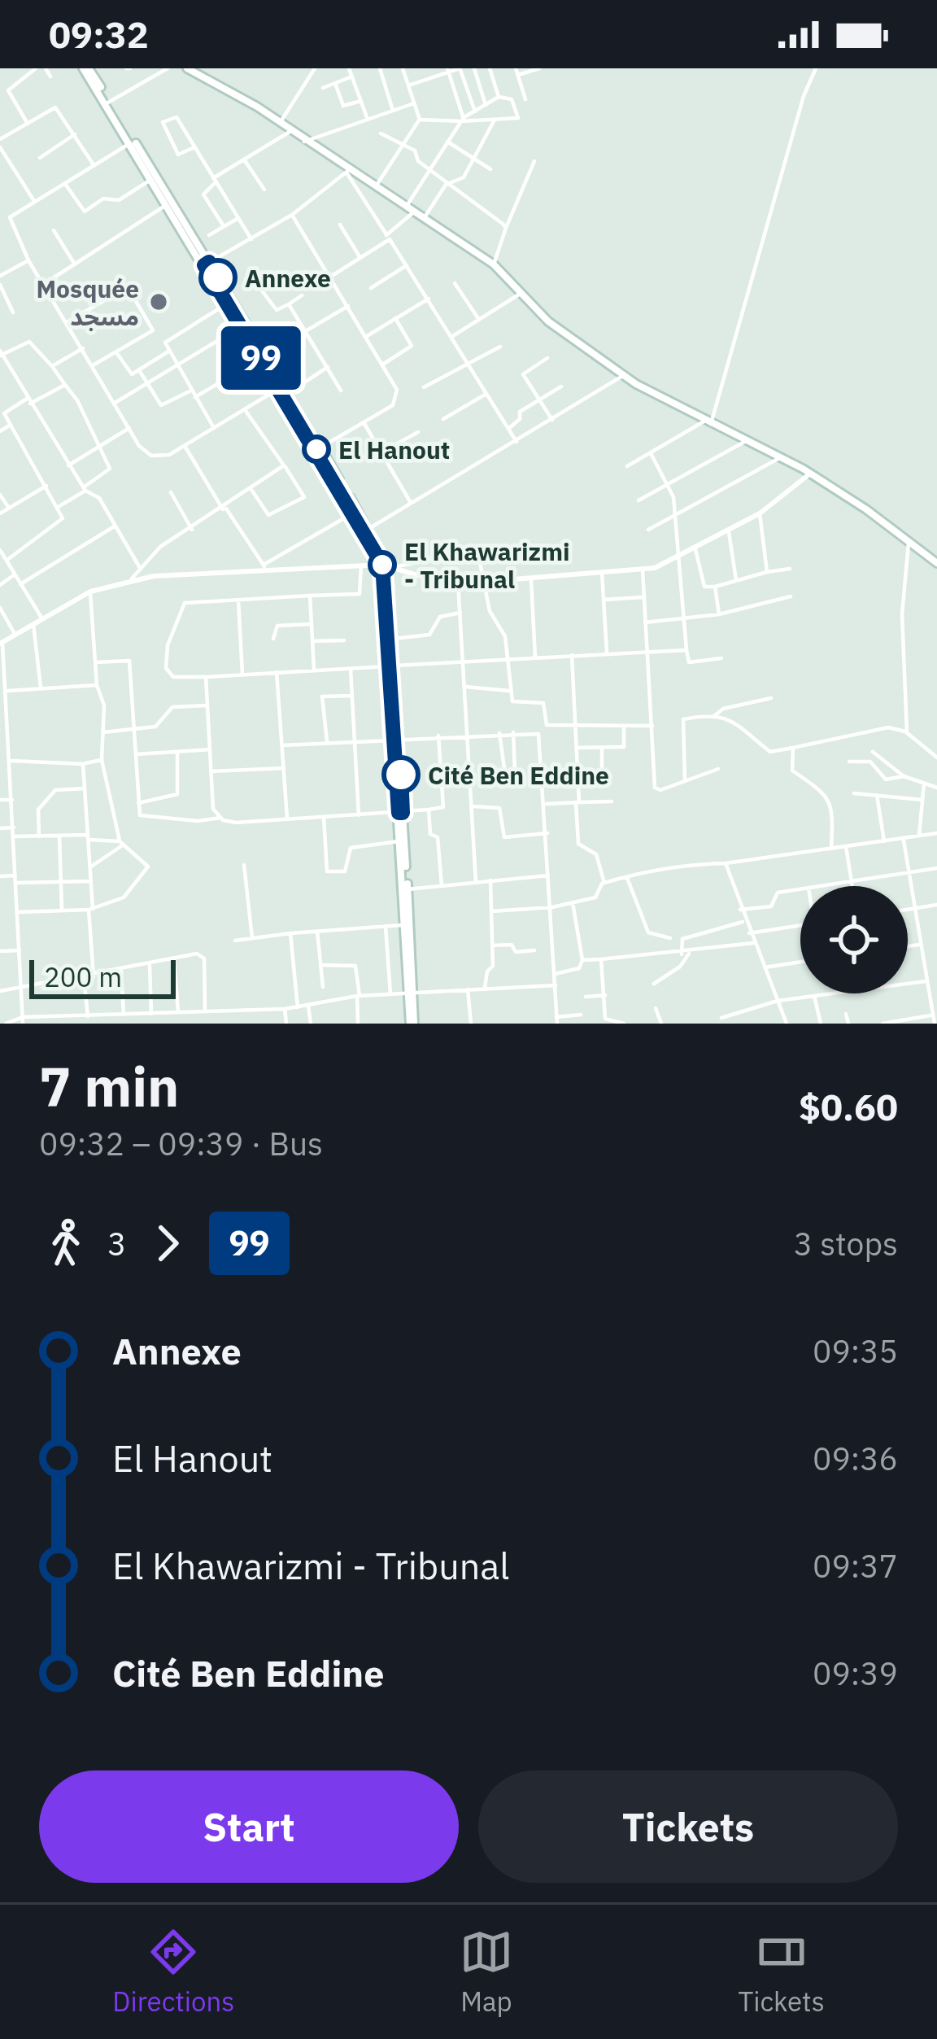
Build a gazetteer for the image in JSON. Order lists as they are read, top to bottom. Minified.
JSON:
{"places":["Annexe","Mosquée مسجد","El Hanout","El Khawarizmi - Tribunal","Cité Ben Eddine"],"lines":["bus line 99"],"scale_bar":"200 m","page":{"status":"09:32","on_map":"99","scale":"200 m","heading":["7 min","09:32 – 09:39 · Bus","$0.60"],"legs":["3","99","3 stops"],"list":[{"name":"Annexe","value":"09:35"},{"name":"El Hanout","value":"09:36"},{"name":"El Khawarizmi - Tribunal","value":"09:37"},{"name":"Cité Ben Eddine","value":"09:39"}],"buttons":["Start","Tickets"],"tabs":["Directions","Map","Tickets"]}}
